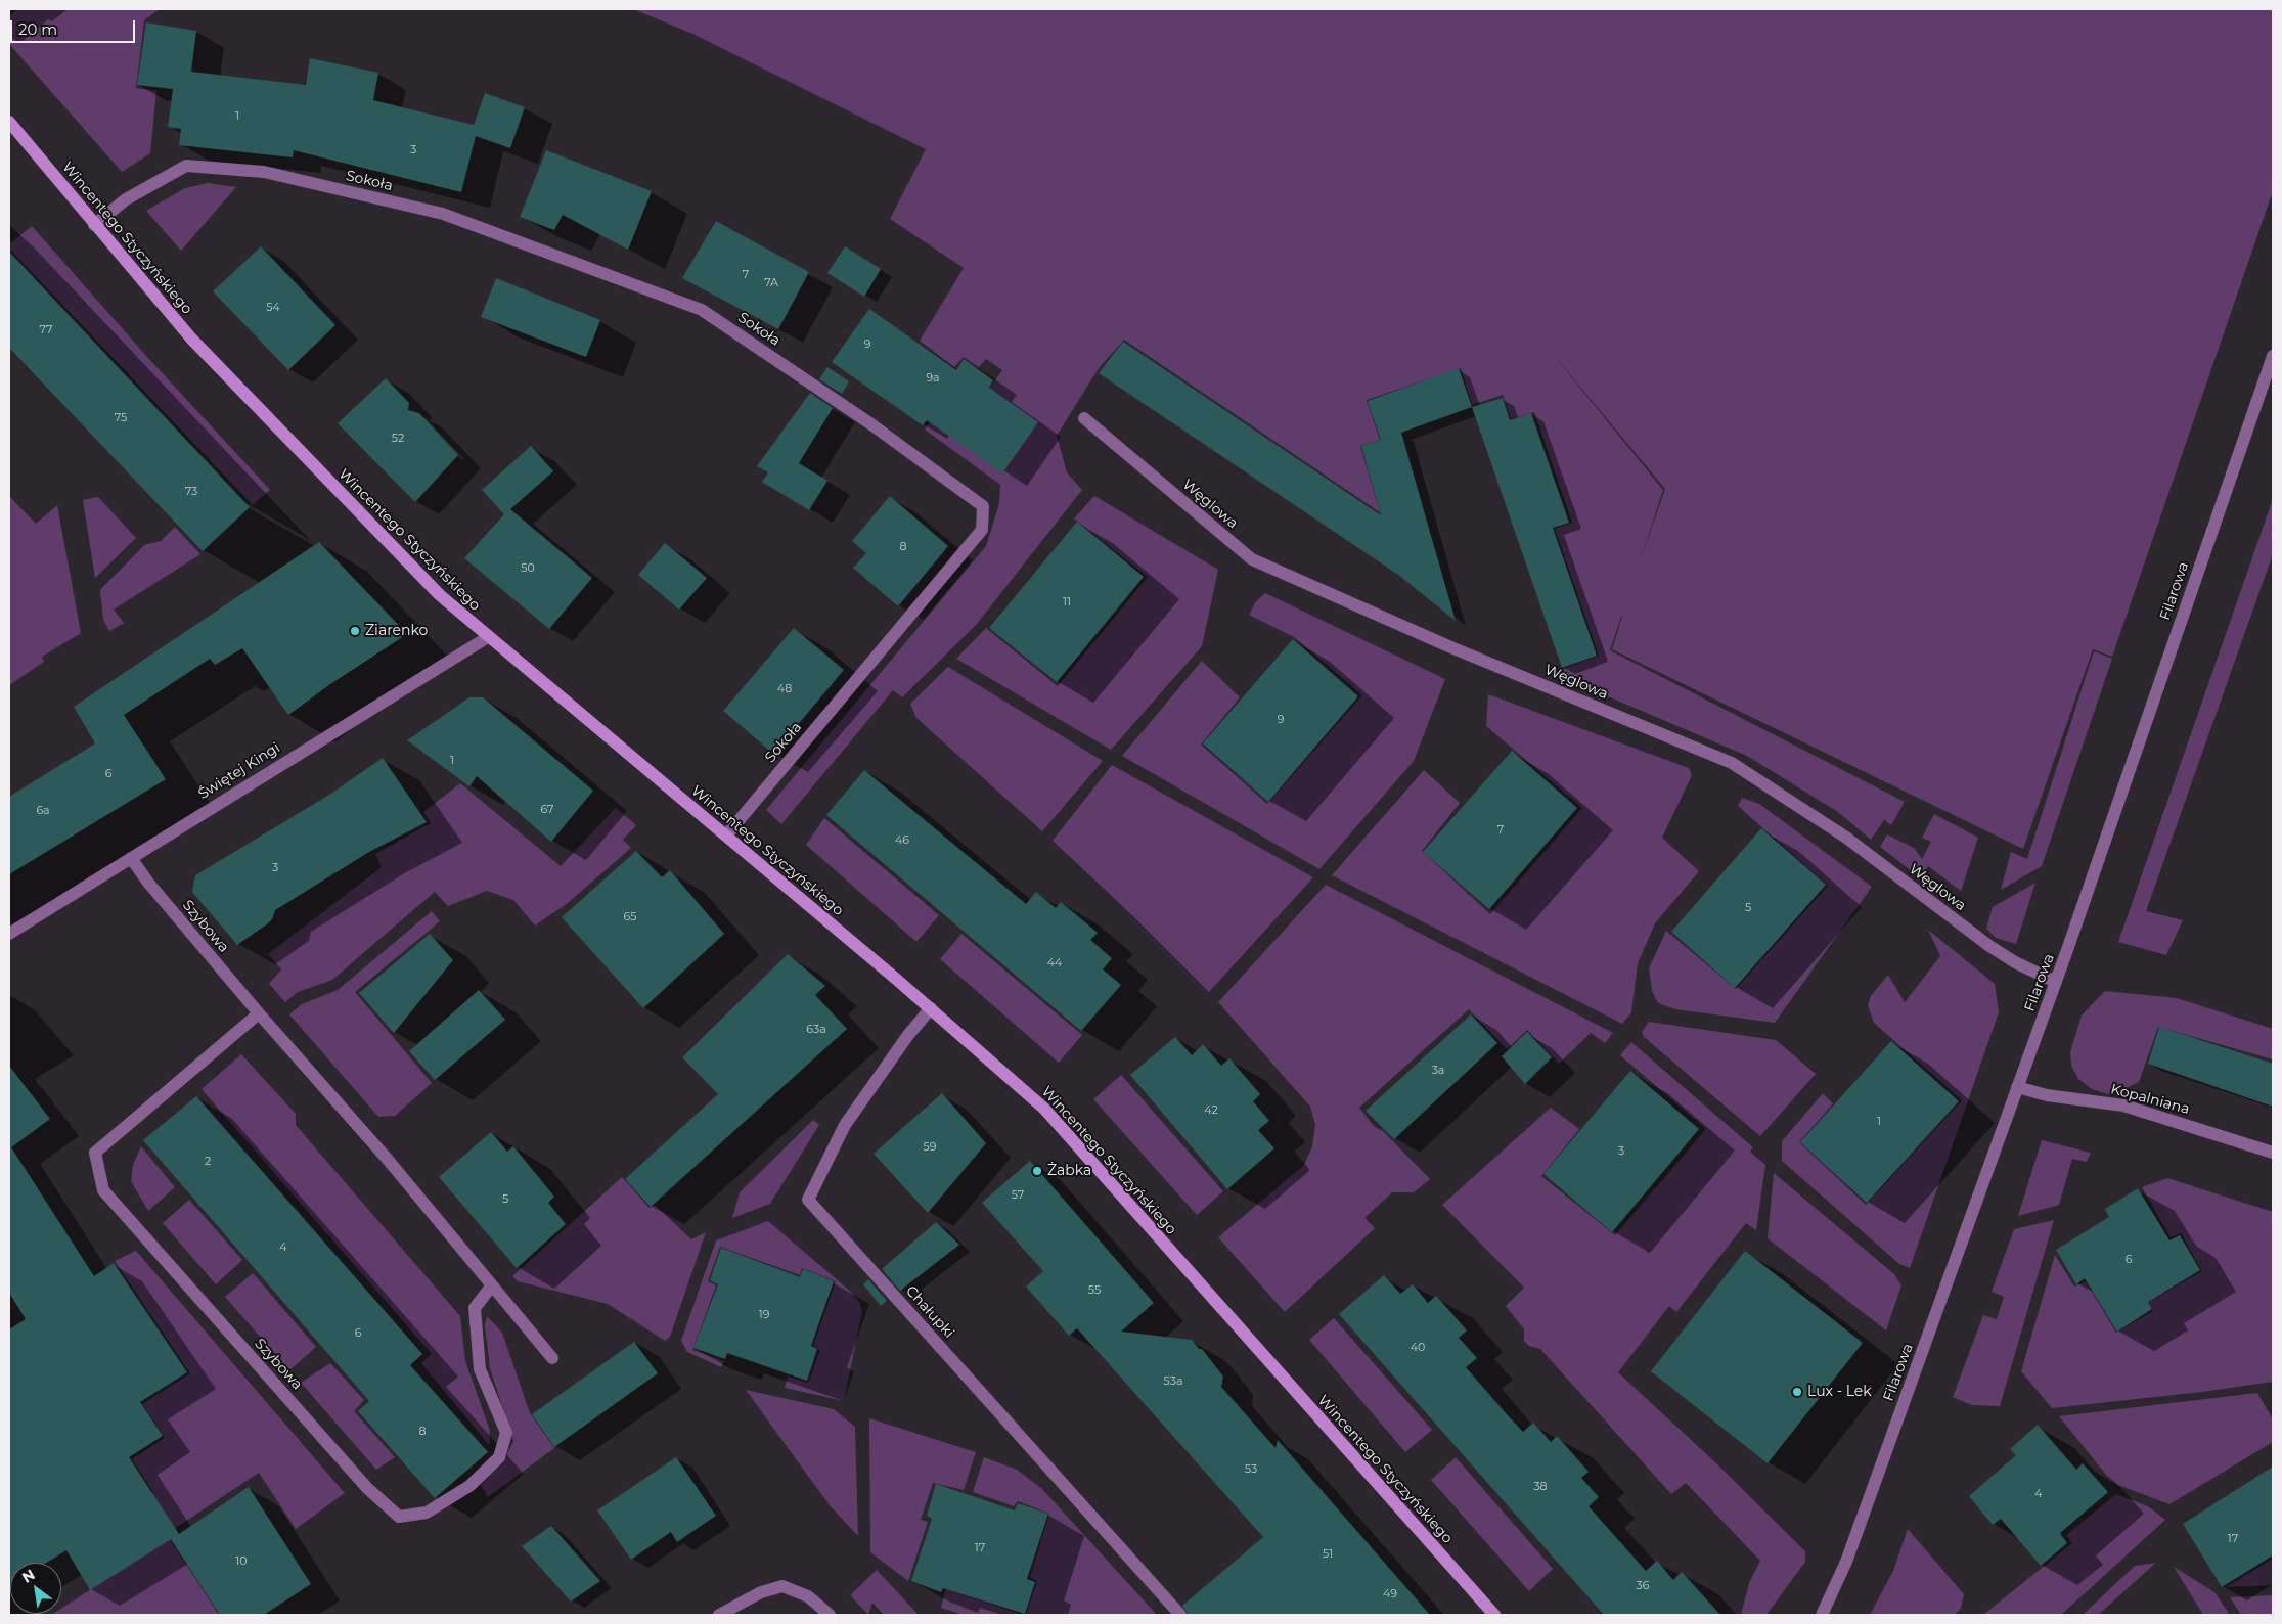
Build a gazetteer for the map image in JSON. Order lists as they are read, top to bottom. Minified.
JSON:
{"streets":{"street":["Sokoła","Wincentego Styczyńskiego","Węglowa","Filarowa","Świętej Kingi","Szybowa","Kopalniana","Chałupki"]},"crossings":[["Sokoła","Wincentego Styczyńskiego"],["Wincentego Styczyńskiego","Świętej Kingi"],["Wincentego Styczyńskiego","Chałupki"],["Węglowa","Filarowa"],["Filarowa","Kopalniana"],["Świętej Kingi","Szybowa"]],"places":["Ziarenko","Żabka","Lux - Lek"],"house_numbers":["1","3","7","7A","54","77","9","9a","75","52","73","8","50","11","48","9","1","6","67","6a","7","46","3","5","65","44","63a","3a","42","1","59","3","2","57","5","4","6","55","19","6","40","53a","8","53","38","4","17","17","51","10","36","49"],"scale_bar":"20 m","north":"top left"}
